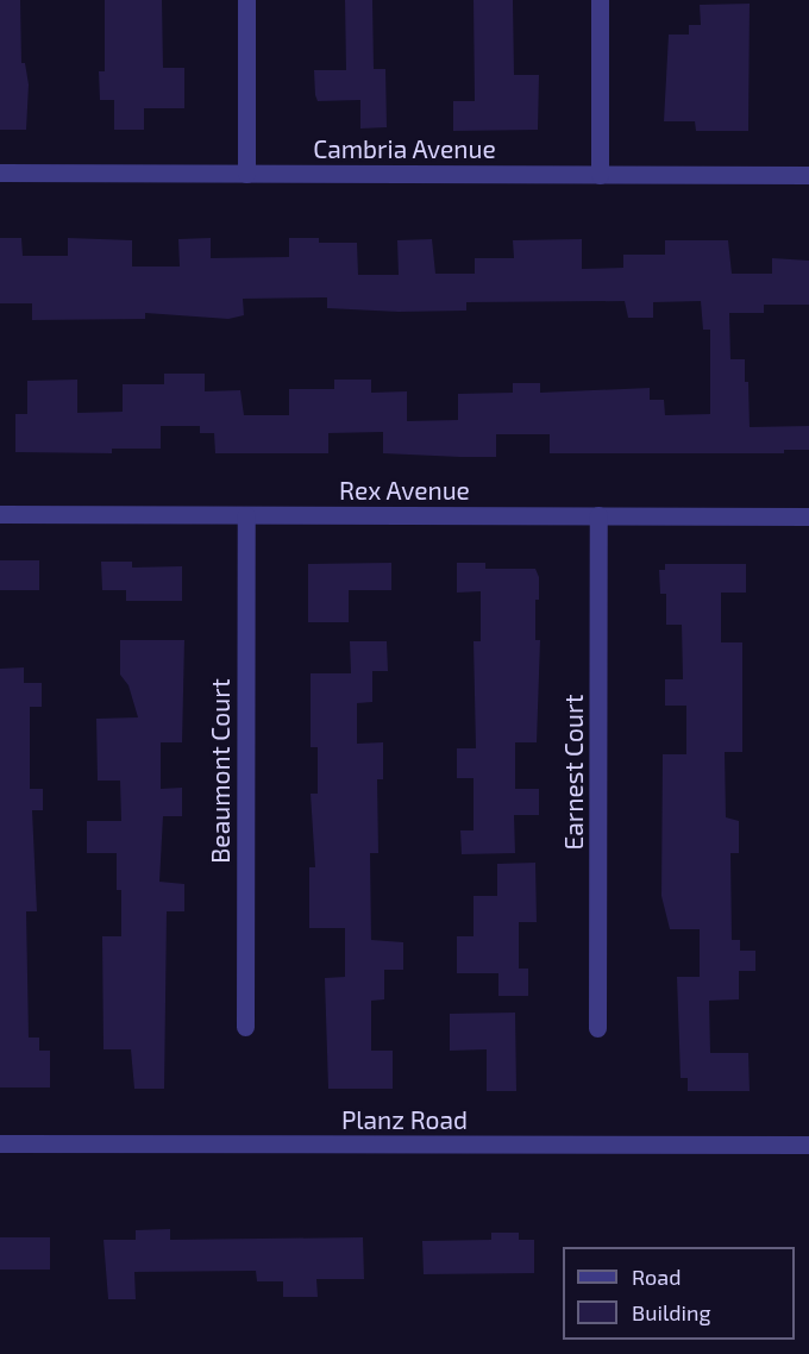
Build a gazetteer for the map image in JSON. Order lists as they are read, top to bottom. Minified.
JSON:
{"streets":{"street":["Cambria Avenue","Rex Avenue","Beaumont Court","Earnest Court","Planz Road"]},"crossings":[["Rex Avenue","Beaumont Court"],["Rex Avenue","Earnest Court"]],"legend":["Road","Building"]}
